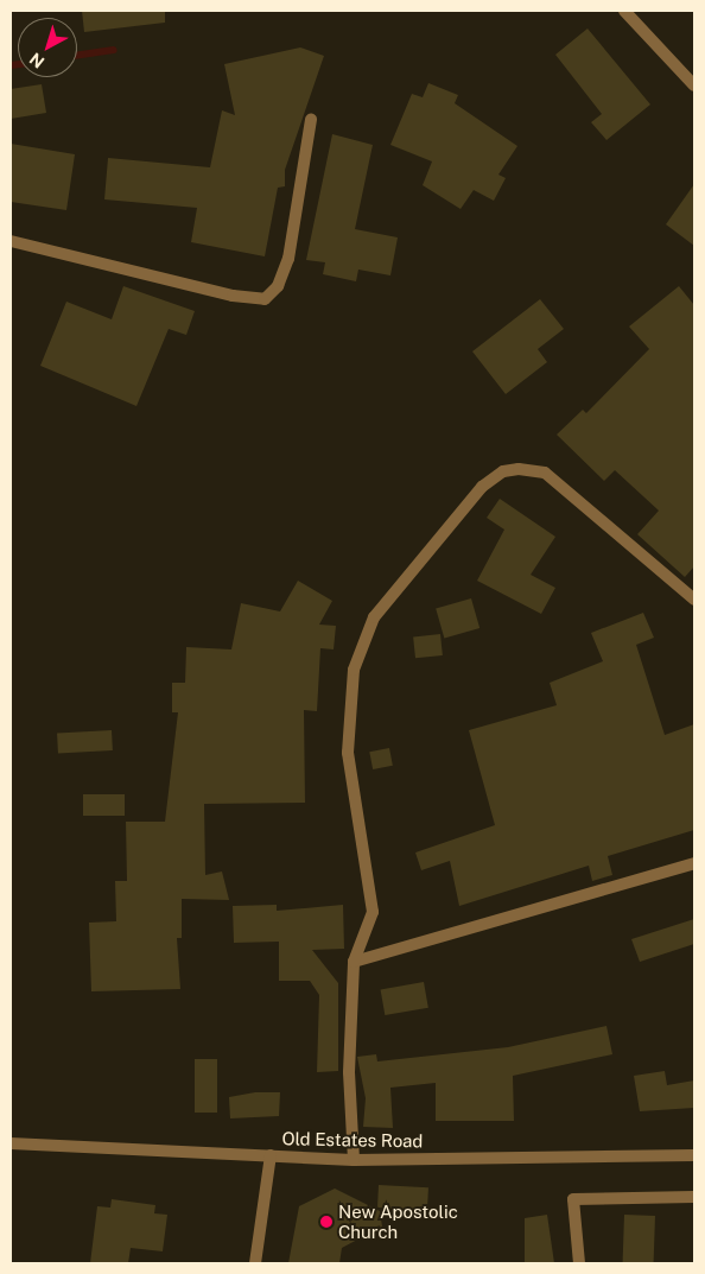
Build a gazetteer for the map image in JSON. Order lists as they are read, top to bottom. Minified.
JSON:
{"streets":{"street":["Old Estates Road"]},"places":["New Apostolic Church"],"north":"bottom left"}
